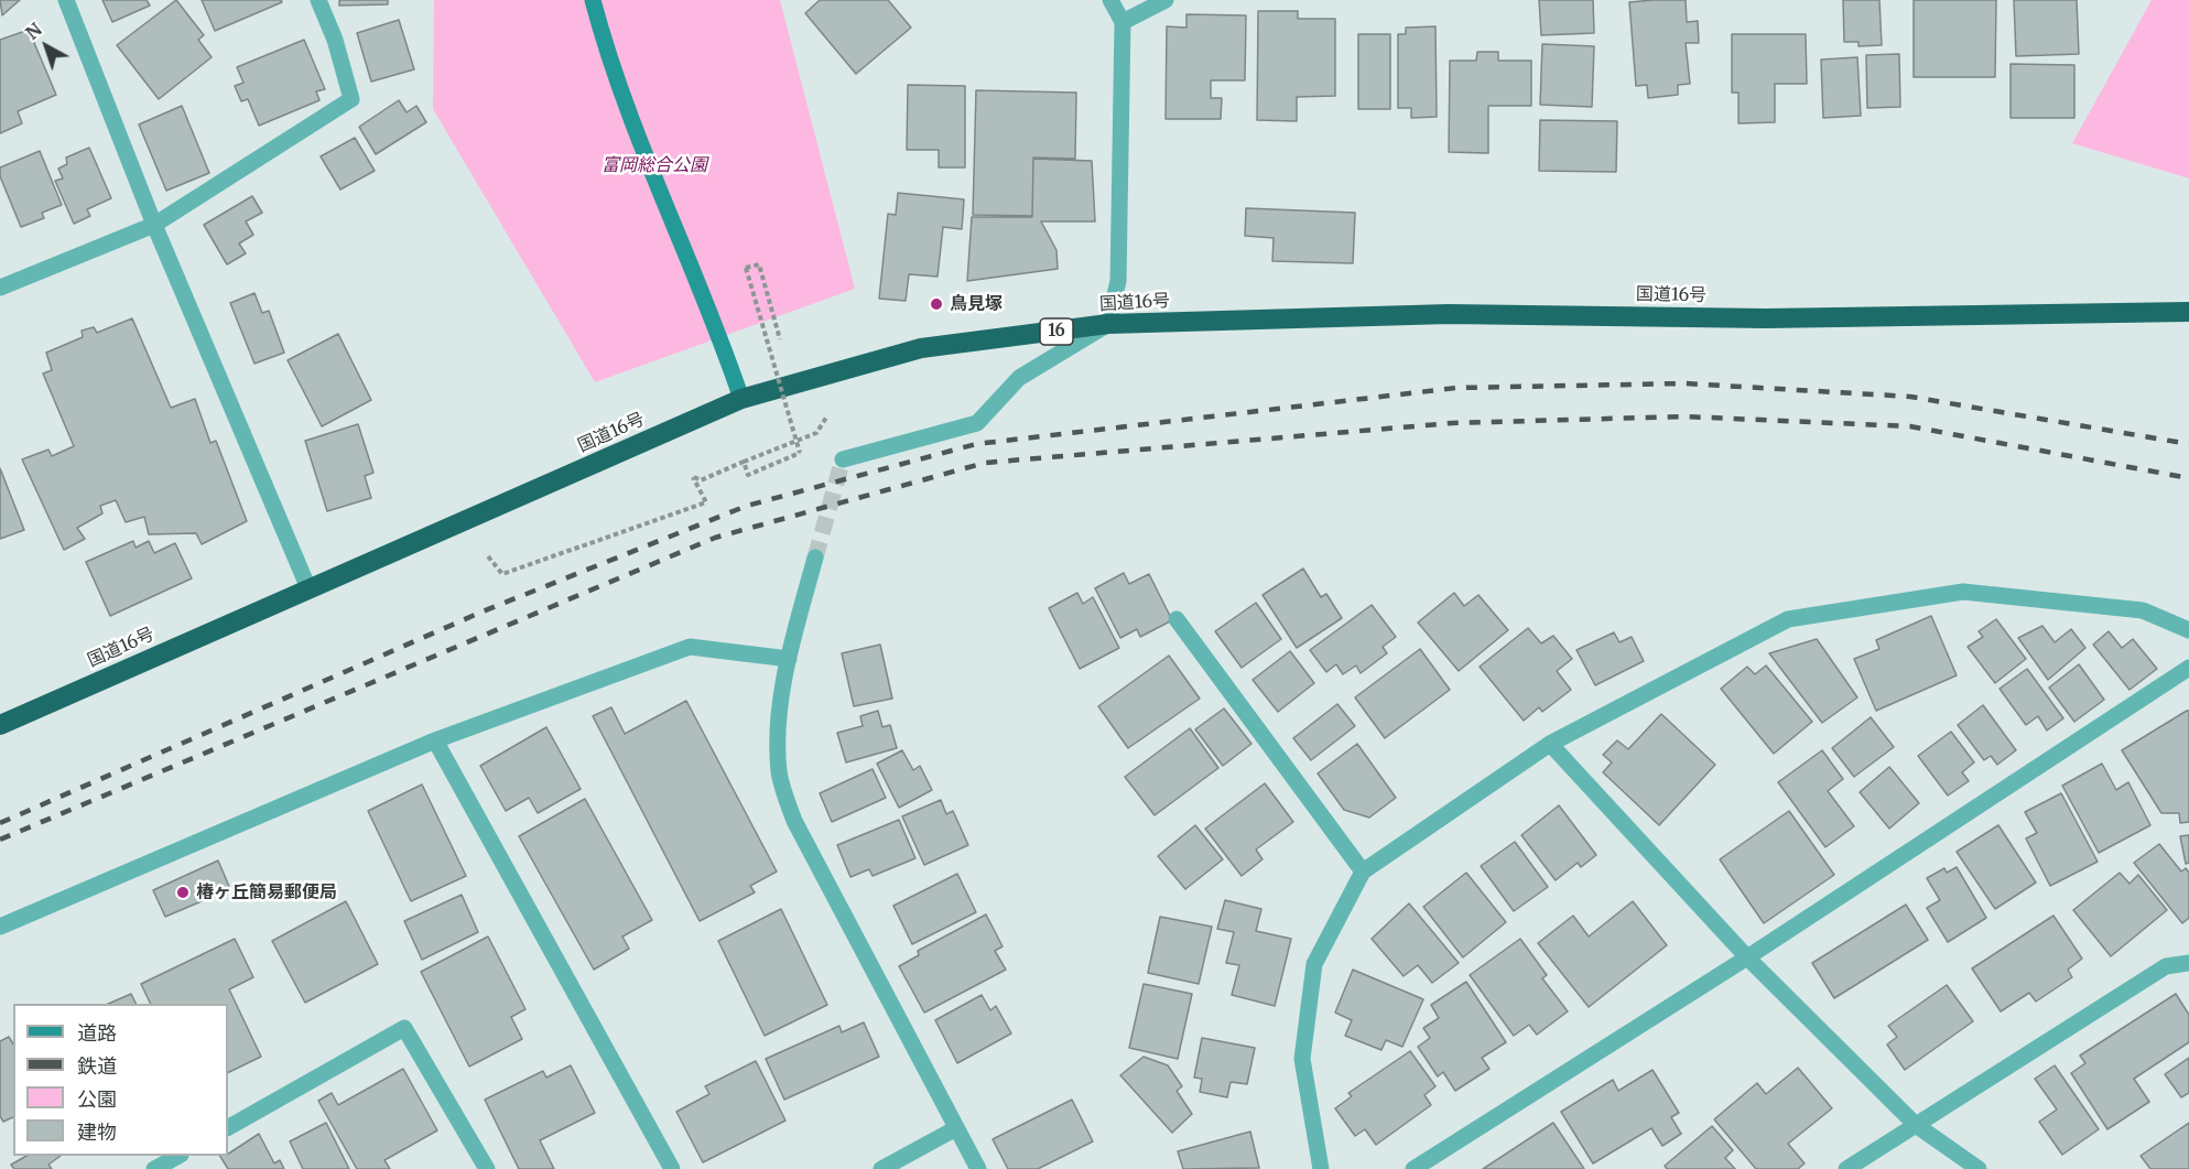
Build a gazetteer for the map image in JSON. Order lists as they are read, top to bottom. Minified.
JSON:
{"streets":{"highway":["国道16号","16"]},"parks":["富岡総合公園"],"places":["鳥見塚","椿ヶ丘簡易郵便局"],"legend":["道路","鉄道","公園","建物"],"north":"top left"}
